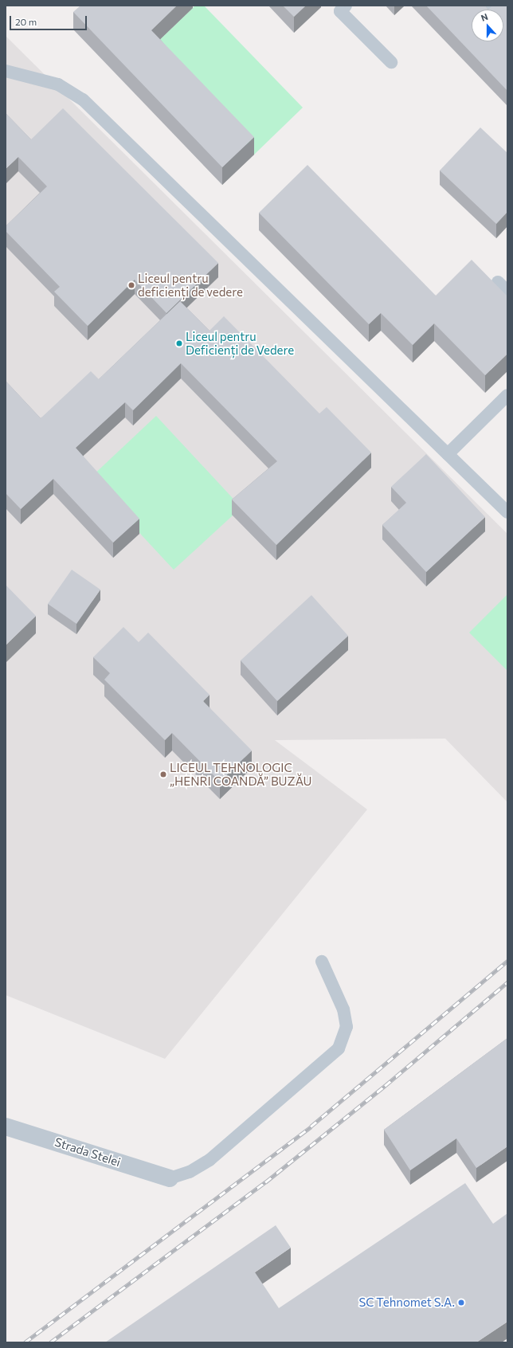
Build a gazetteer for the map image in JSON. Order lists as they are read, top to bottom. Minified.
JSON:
{"streets":{"street":["Strada Stelei"]},"places":["Liceul pentru deficienți de vedere","Liceul pentru Deficienți de Vedere","LICEUL TEHNOLOGIC „HENRI COANDĂ” BUZĂU","SC Tehnomet S.A."],"scale_bar":"20 m","north":"top"}
